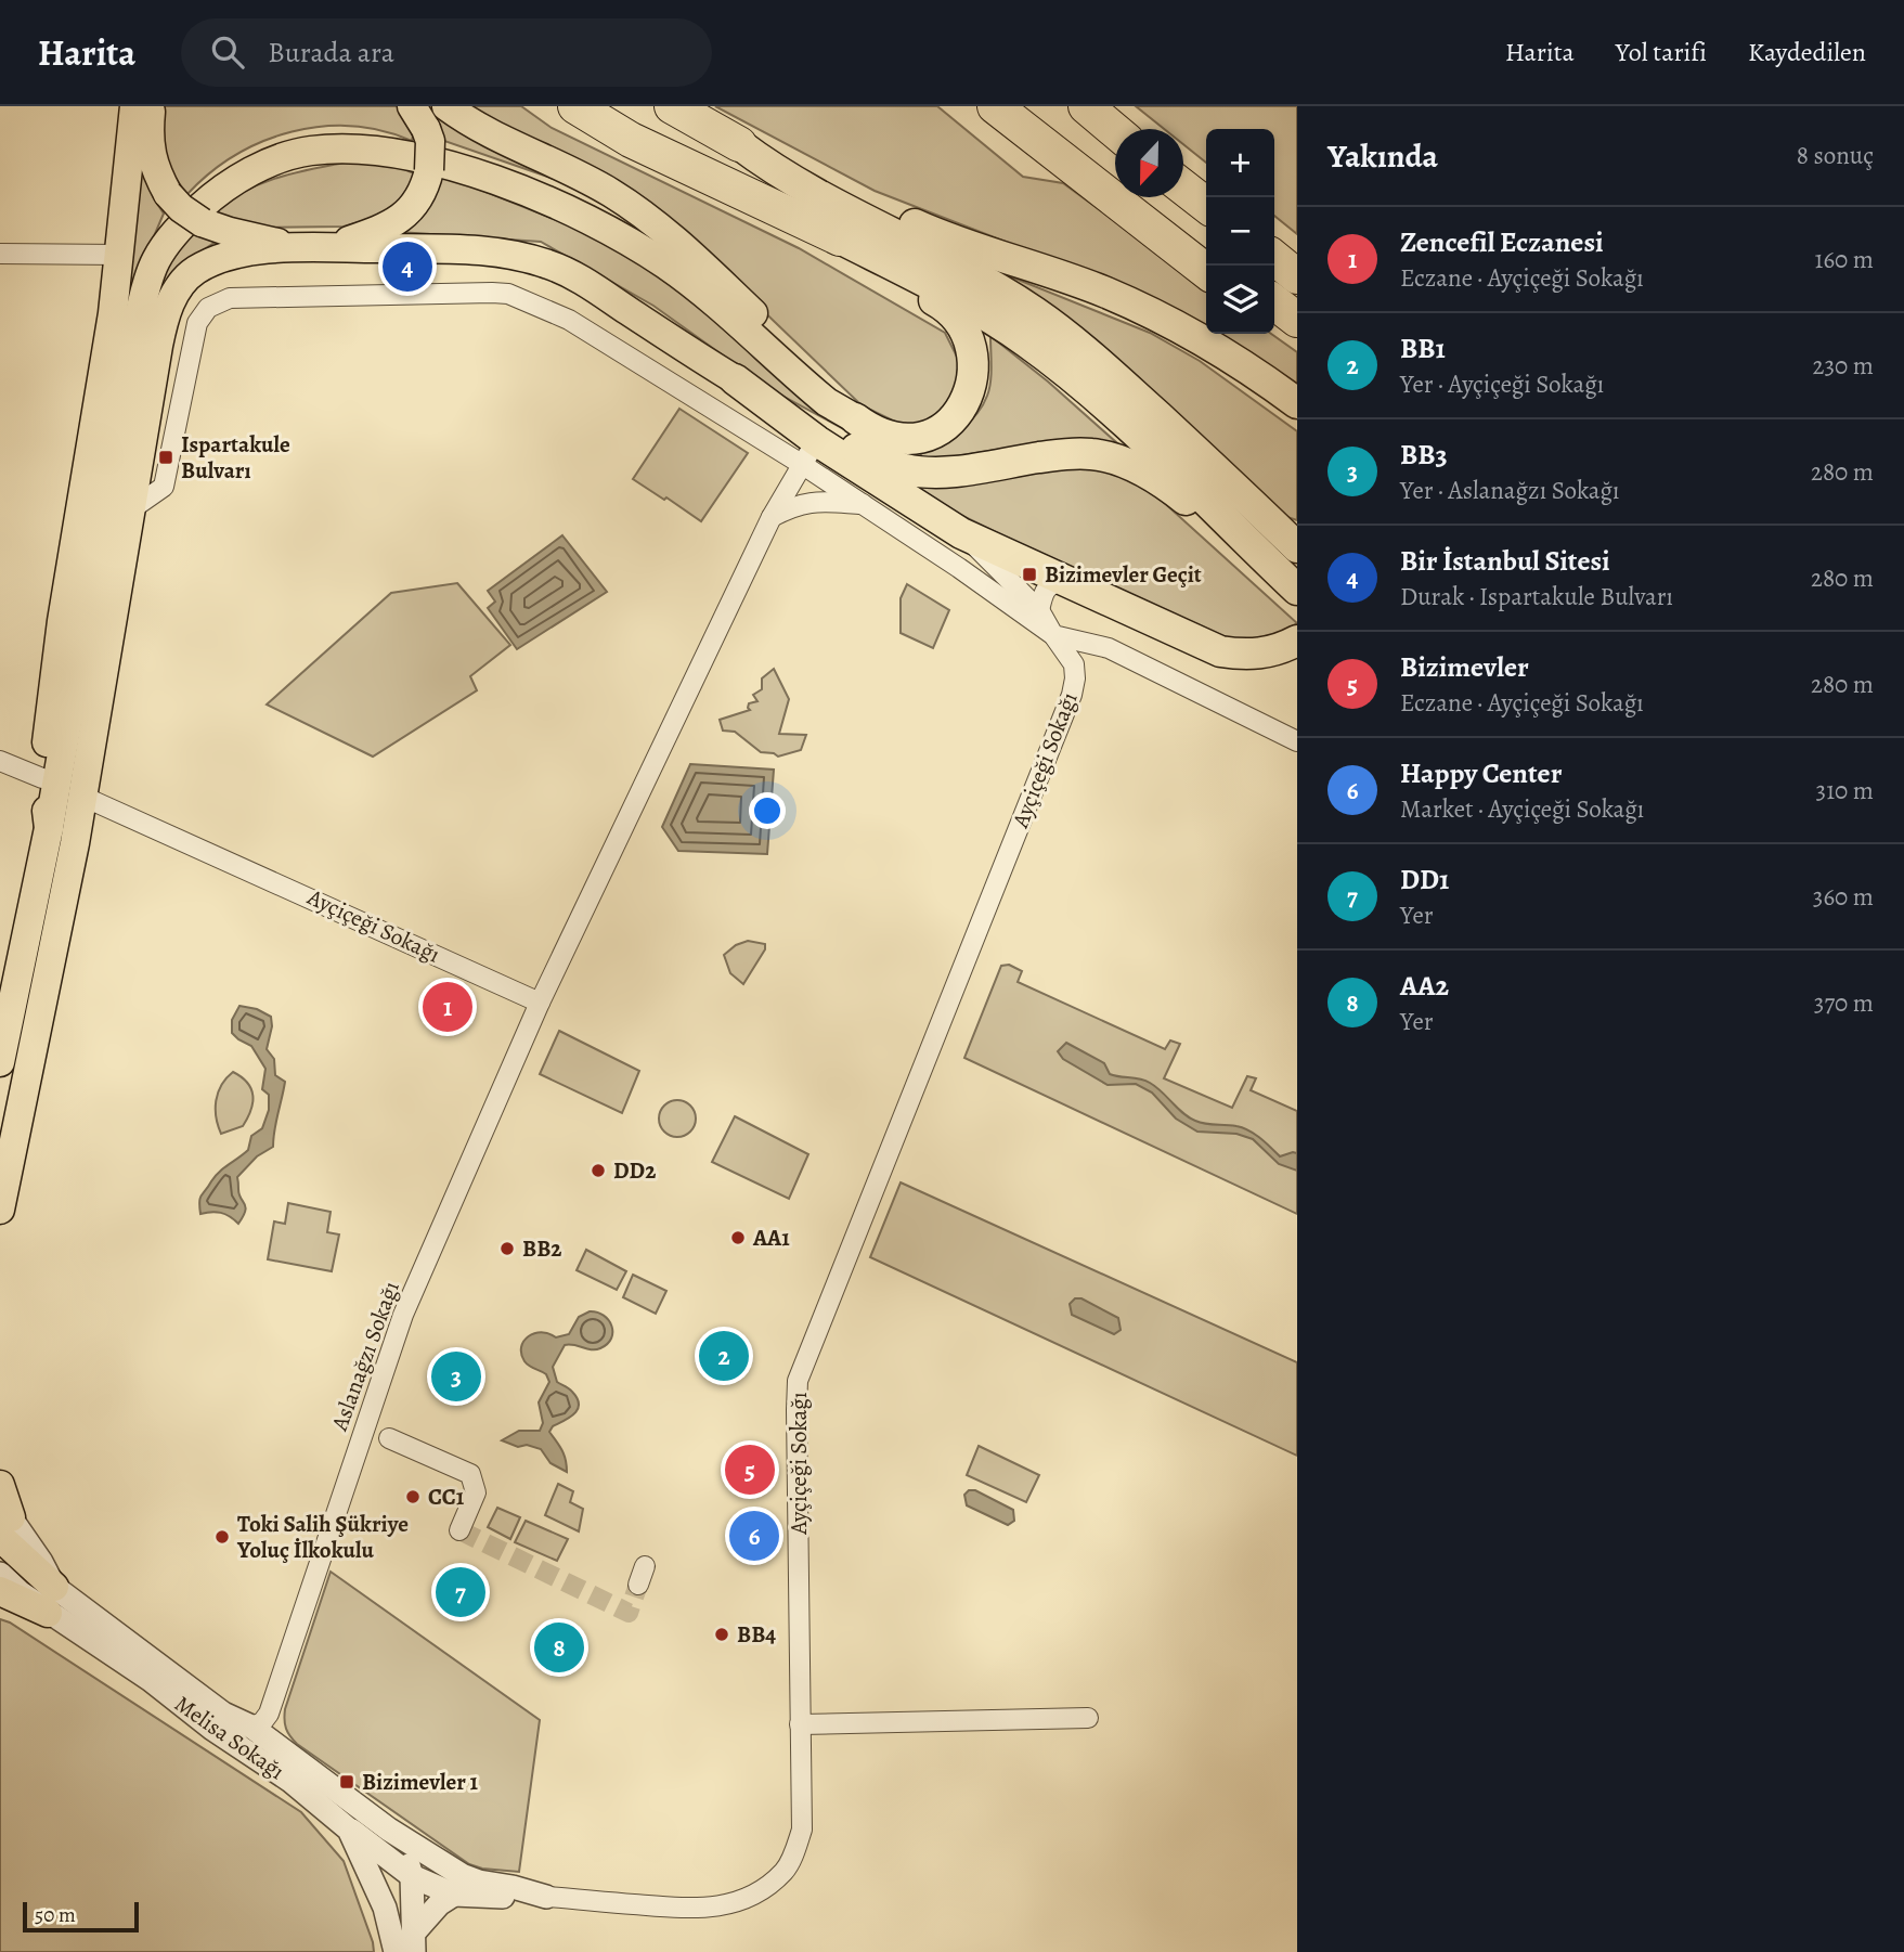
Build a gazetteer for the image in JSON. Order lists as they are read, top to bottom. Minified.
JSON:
{"streets":{"street":["Ayçiçeği Sokağı","Aslanağzı Sokağı","Melisa Sokağı"]},"crossings":[["Ayçiçeği Sokağı","Aslanağzı Sokağı"],["Ayçiçeği Sokağı","Melisa Sokağı"],["Aslanağzı Sokağı","Melisa Sokağı"]],"places":{"transit":["Ispartakule Bulvarı","Bizimevler Geçit","Bizimevler 1"],"other":["DD2","AA1","BB2","CC1","Toki Salih Şükriye Yoluç İlkokulu","BB4"]},"scale_bar":"50 m","north":"bottom","page":{"header":"Harita","search":"Burada ara","nav":["Harita","Yol tarifi","Kaydedilen"],"heading":["Yakında","8 sonuç"],"map_buttons":["+","−"],"list":[{"mark":"1","name":"Zencefil Eczanesi","note":"Eczane · Ayçiçeği Sokağı","value":"160 m"},{"mark":"2","name":"BB1","note":"Yer · Ayçiçeği Sokağı","value":"230 m"},{"mark":"3","name":"BB3","note":"Yer · Aslanağzı Sokağı","value":"280 m"},{"mark":"4","name":"Bir İstanbul Sitesi","note":"Durak · Ispartakule Bulvarı","value":"280 m"},{"mark":"5","name":"Bizimevler","note":"Eczane · Ayçiçeği Sokağı","value":"280 m"},{"mark":"6","name":"Happy Center","note":"Market · Ayçiçeği Sokağı","value":"310 m"},{"mark":"7","name":"DD1","note":"Yer","value":"360 m"},{"mark":"8","name":"AA2","note":"Yer","value":"370 m"}],"pins":["4","1","2","3","5","6","7","8"],"scale":"50 m"}}
